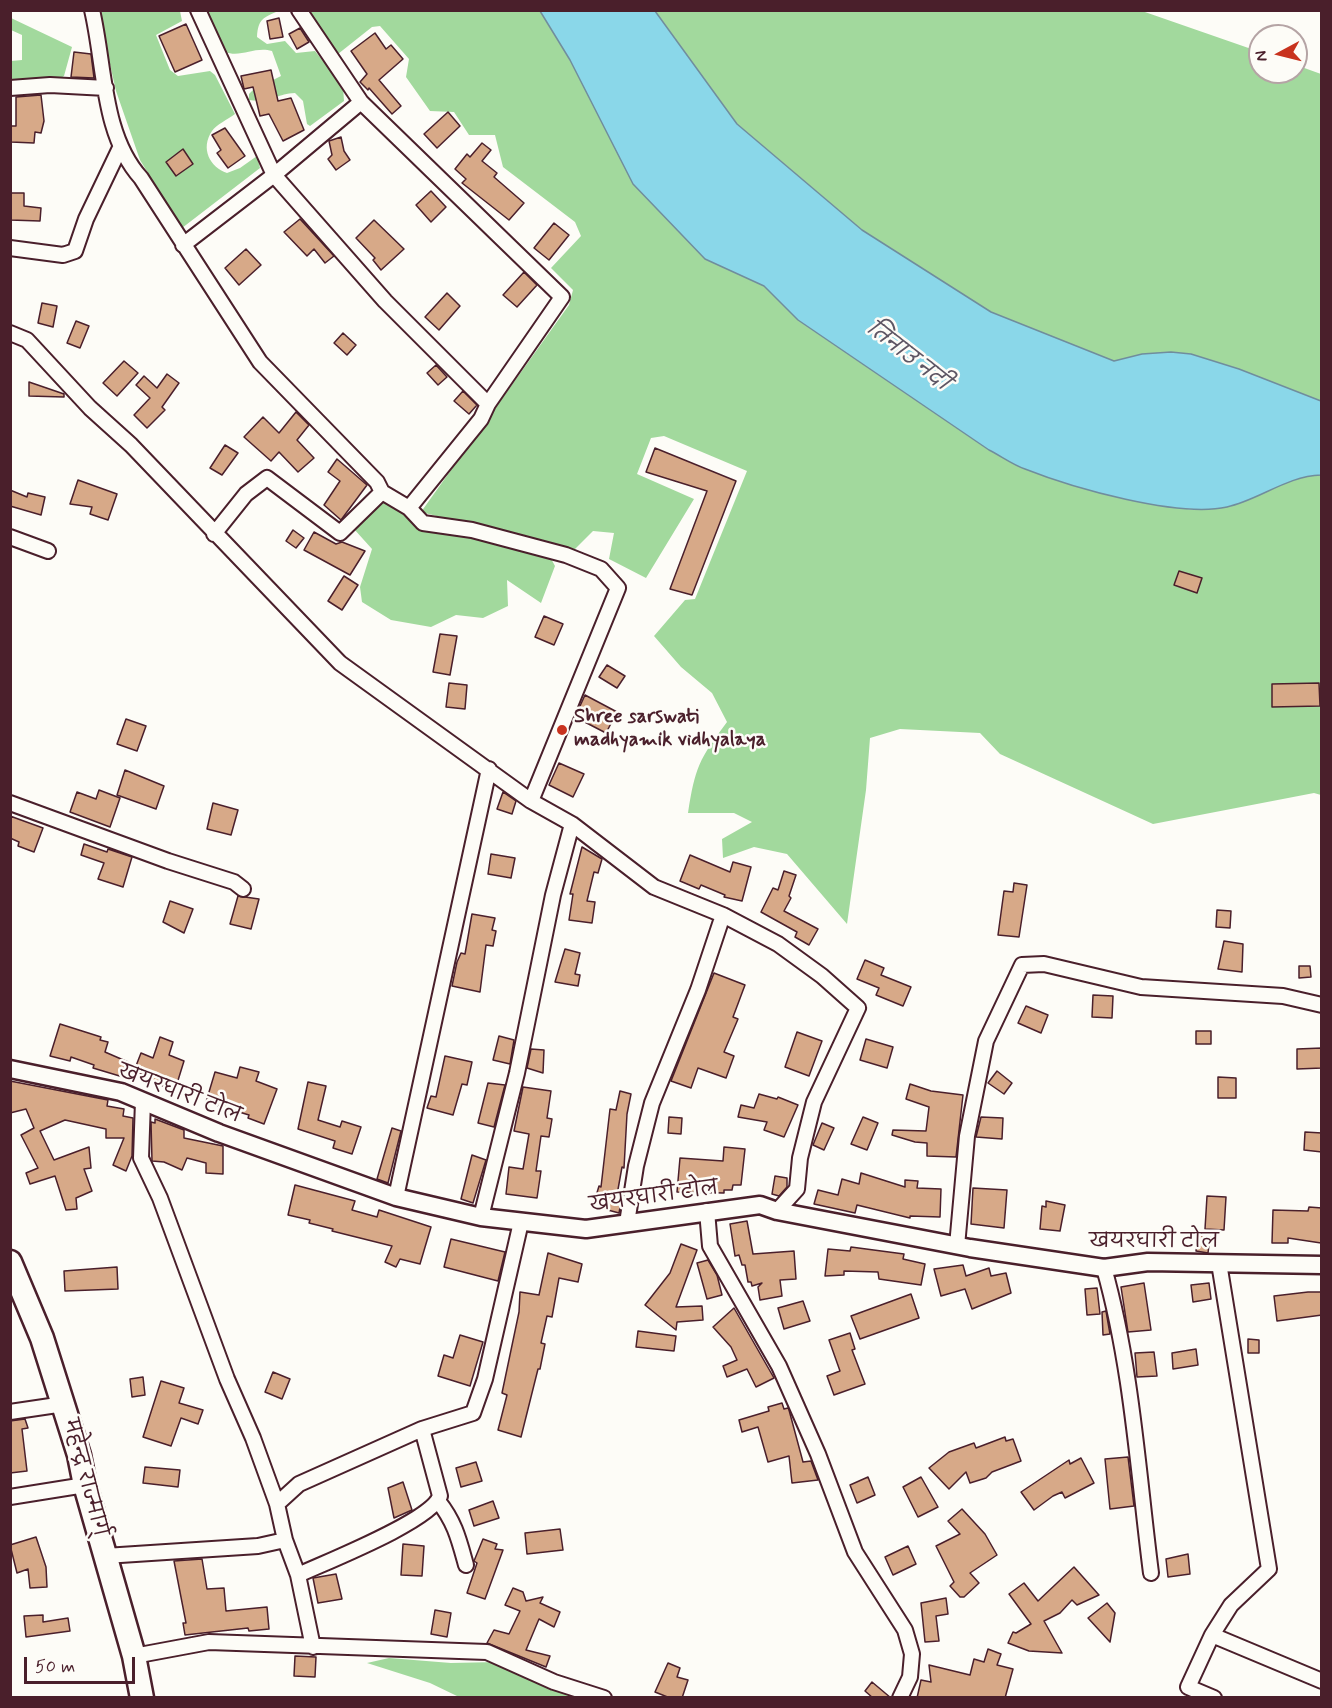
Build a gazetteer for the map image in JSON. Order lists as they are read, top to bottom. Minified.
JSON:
{"streets":{"highway":["महेन्द्र राज्मार्ग्"],"street":["खयरघारी टोल"]},"water":["तिनाउ नदी"],"places":["Shree sarswati madhyamik vidhyalaya"],"scale_bar":"50 m","north":"left"}
